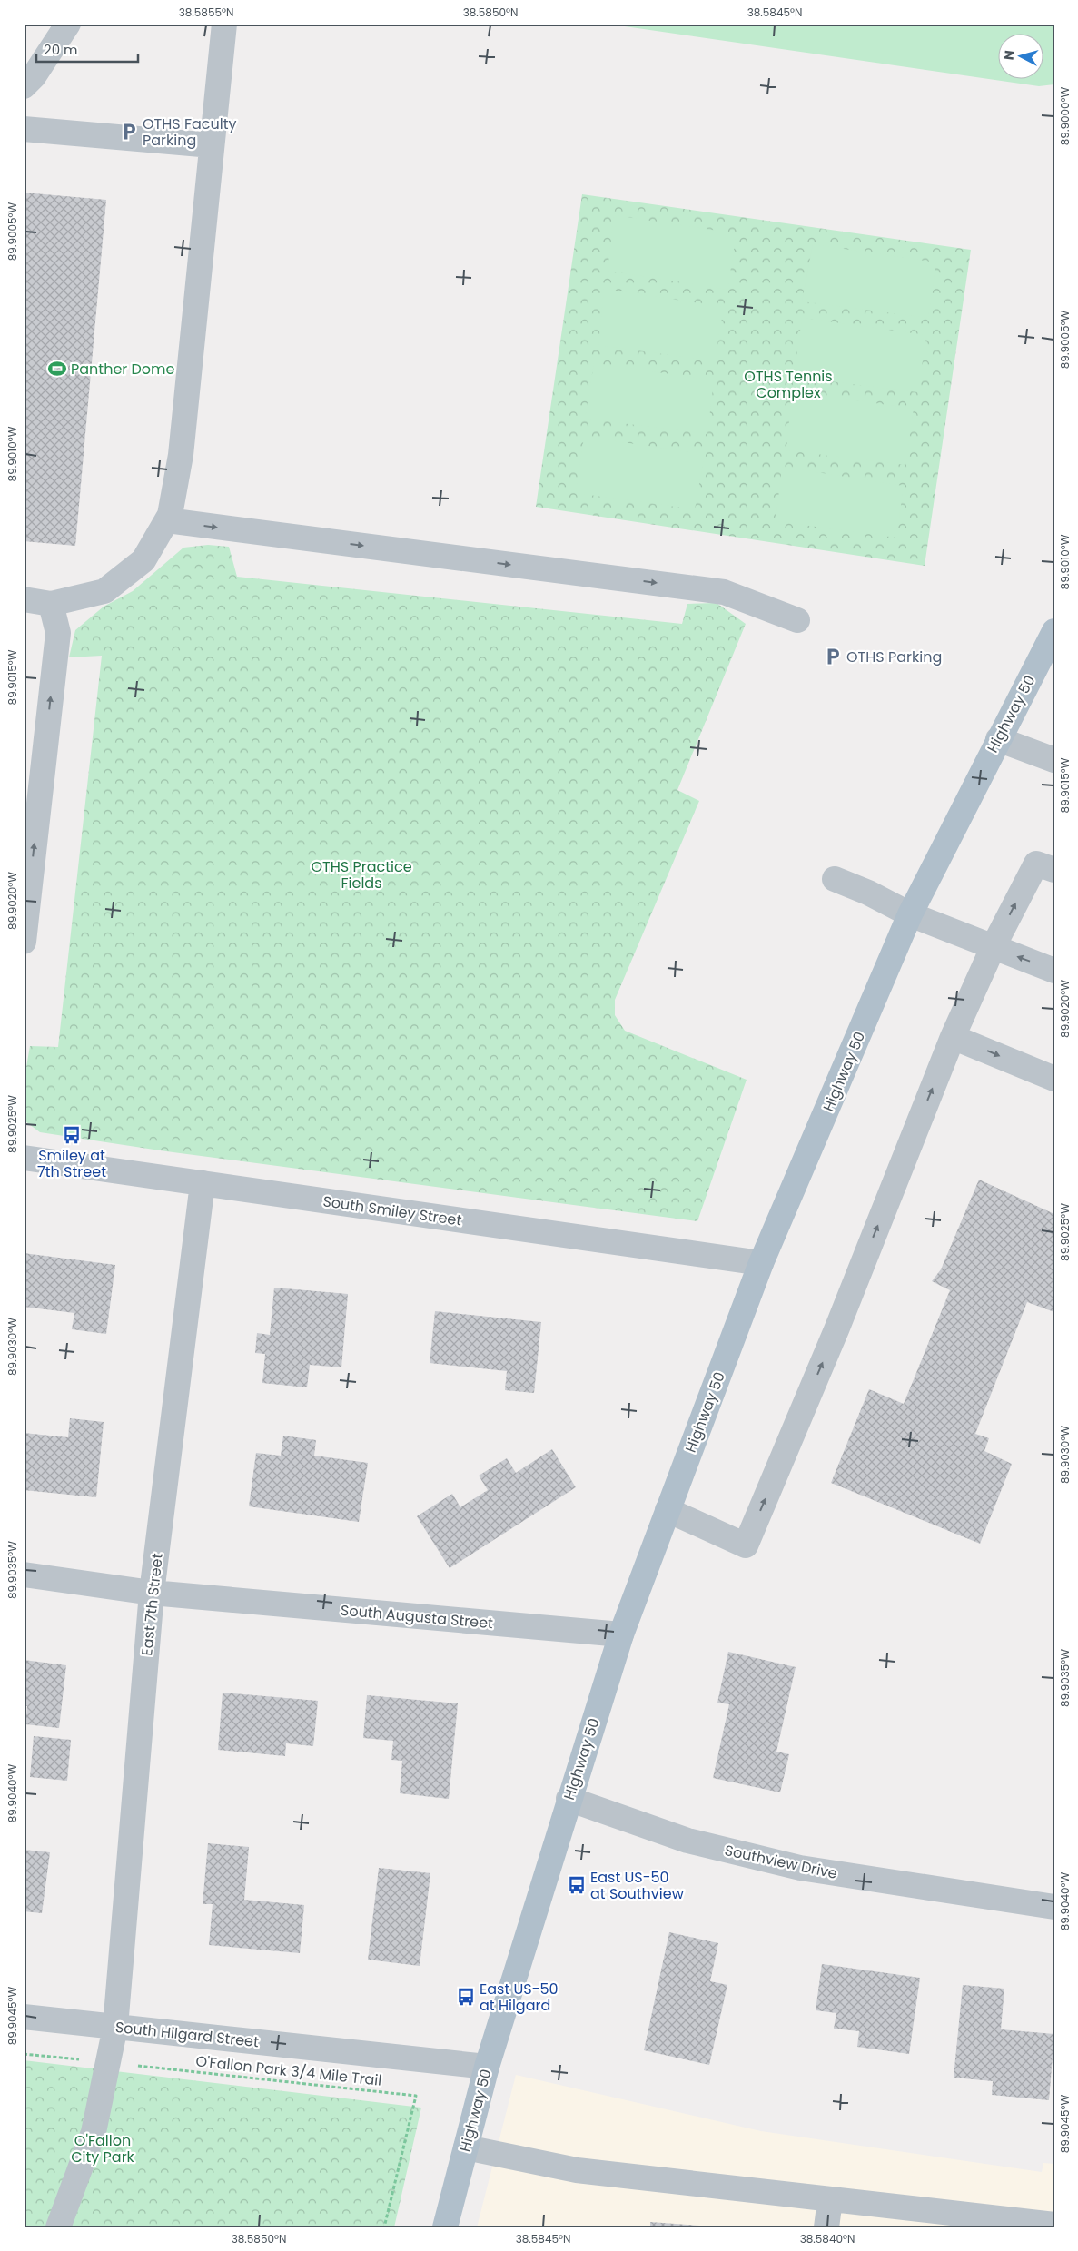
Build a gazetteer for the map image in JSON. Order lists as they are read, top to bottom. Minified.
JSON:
{"streets":{"main road":["Highway 50"],"street":["South Smiley Street","East 7th Street","South Augusta Street","Southview Drive","South Hilgard Street"],"path":["O'Fallon Park 3/4 Mile Trail"]},"crossings":[["Highway 50","South Smiley Street"],["Highway 50","South Augusta Street"],["Highway 50","Southview Drive"],["Highway 50","South Hilgard Street"],["South Smiley Street","East 7th Street"],["East 7th Street","South Augusta Street"],["East 7th Street","South Hilgard Street"],["East 7th Street","O'Fallon Park 3/4 Mile Trail"]],"parks":["OTHS Tennis Complex","OTHS Practice Fields","O'Fallon City Park"],"places":{"parking":["OTHS Faculty Parking","OTHS Parking"],"sports":["Panther Dome"],"bus stop":["Smiley at 7th Street","East US-50 at Southview","East US-50 at Hilgard"]},"scale_bar":"20 m","north":"left","coordinates":["38.5855°N","38.5850°N","38.5845°N","89.9000°W","89.9005°W","89.9010°W","89.9015°W","89.9020°W","89.9025°W","89.9030°W","89.9035°W","89.9040°W","89.9045°W","38.5840°N"]}
